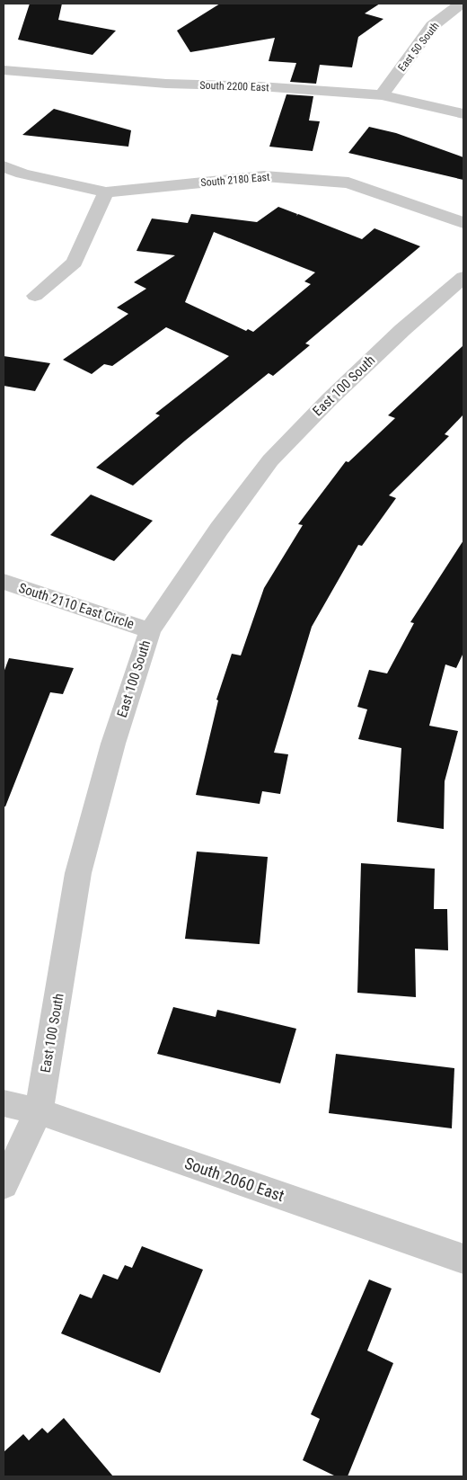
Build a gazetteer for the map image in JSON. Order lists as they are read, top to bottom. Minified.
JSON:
{"streets":{"street":["East 50 South","South 2200 East","South 2180 East","East 100 South","South 2110 East Circle","South 2060 East"]},"crossings":[["East 50 South","South 2200 East"],["East 100 South","South 2110 East Circle"],["East 100 South","South 2060 East"]]}
